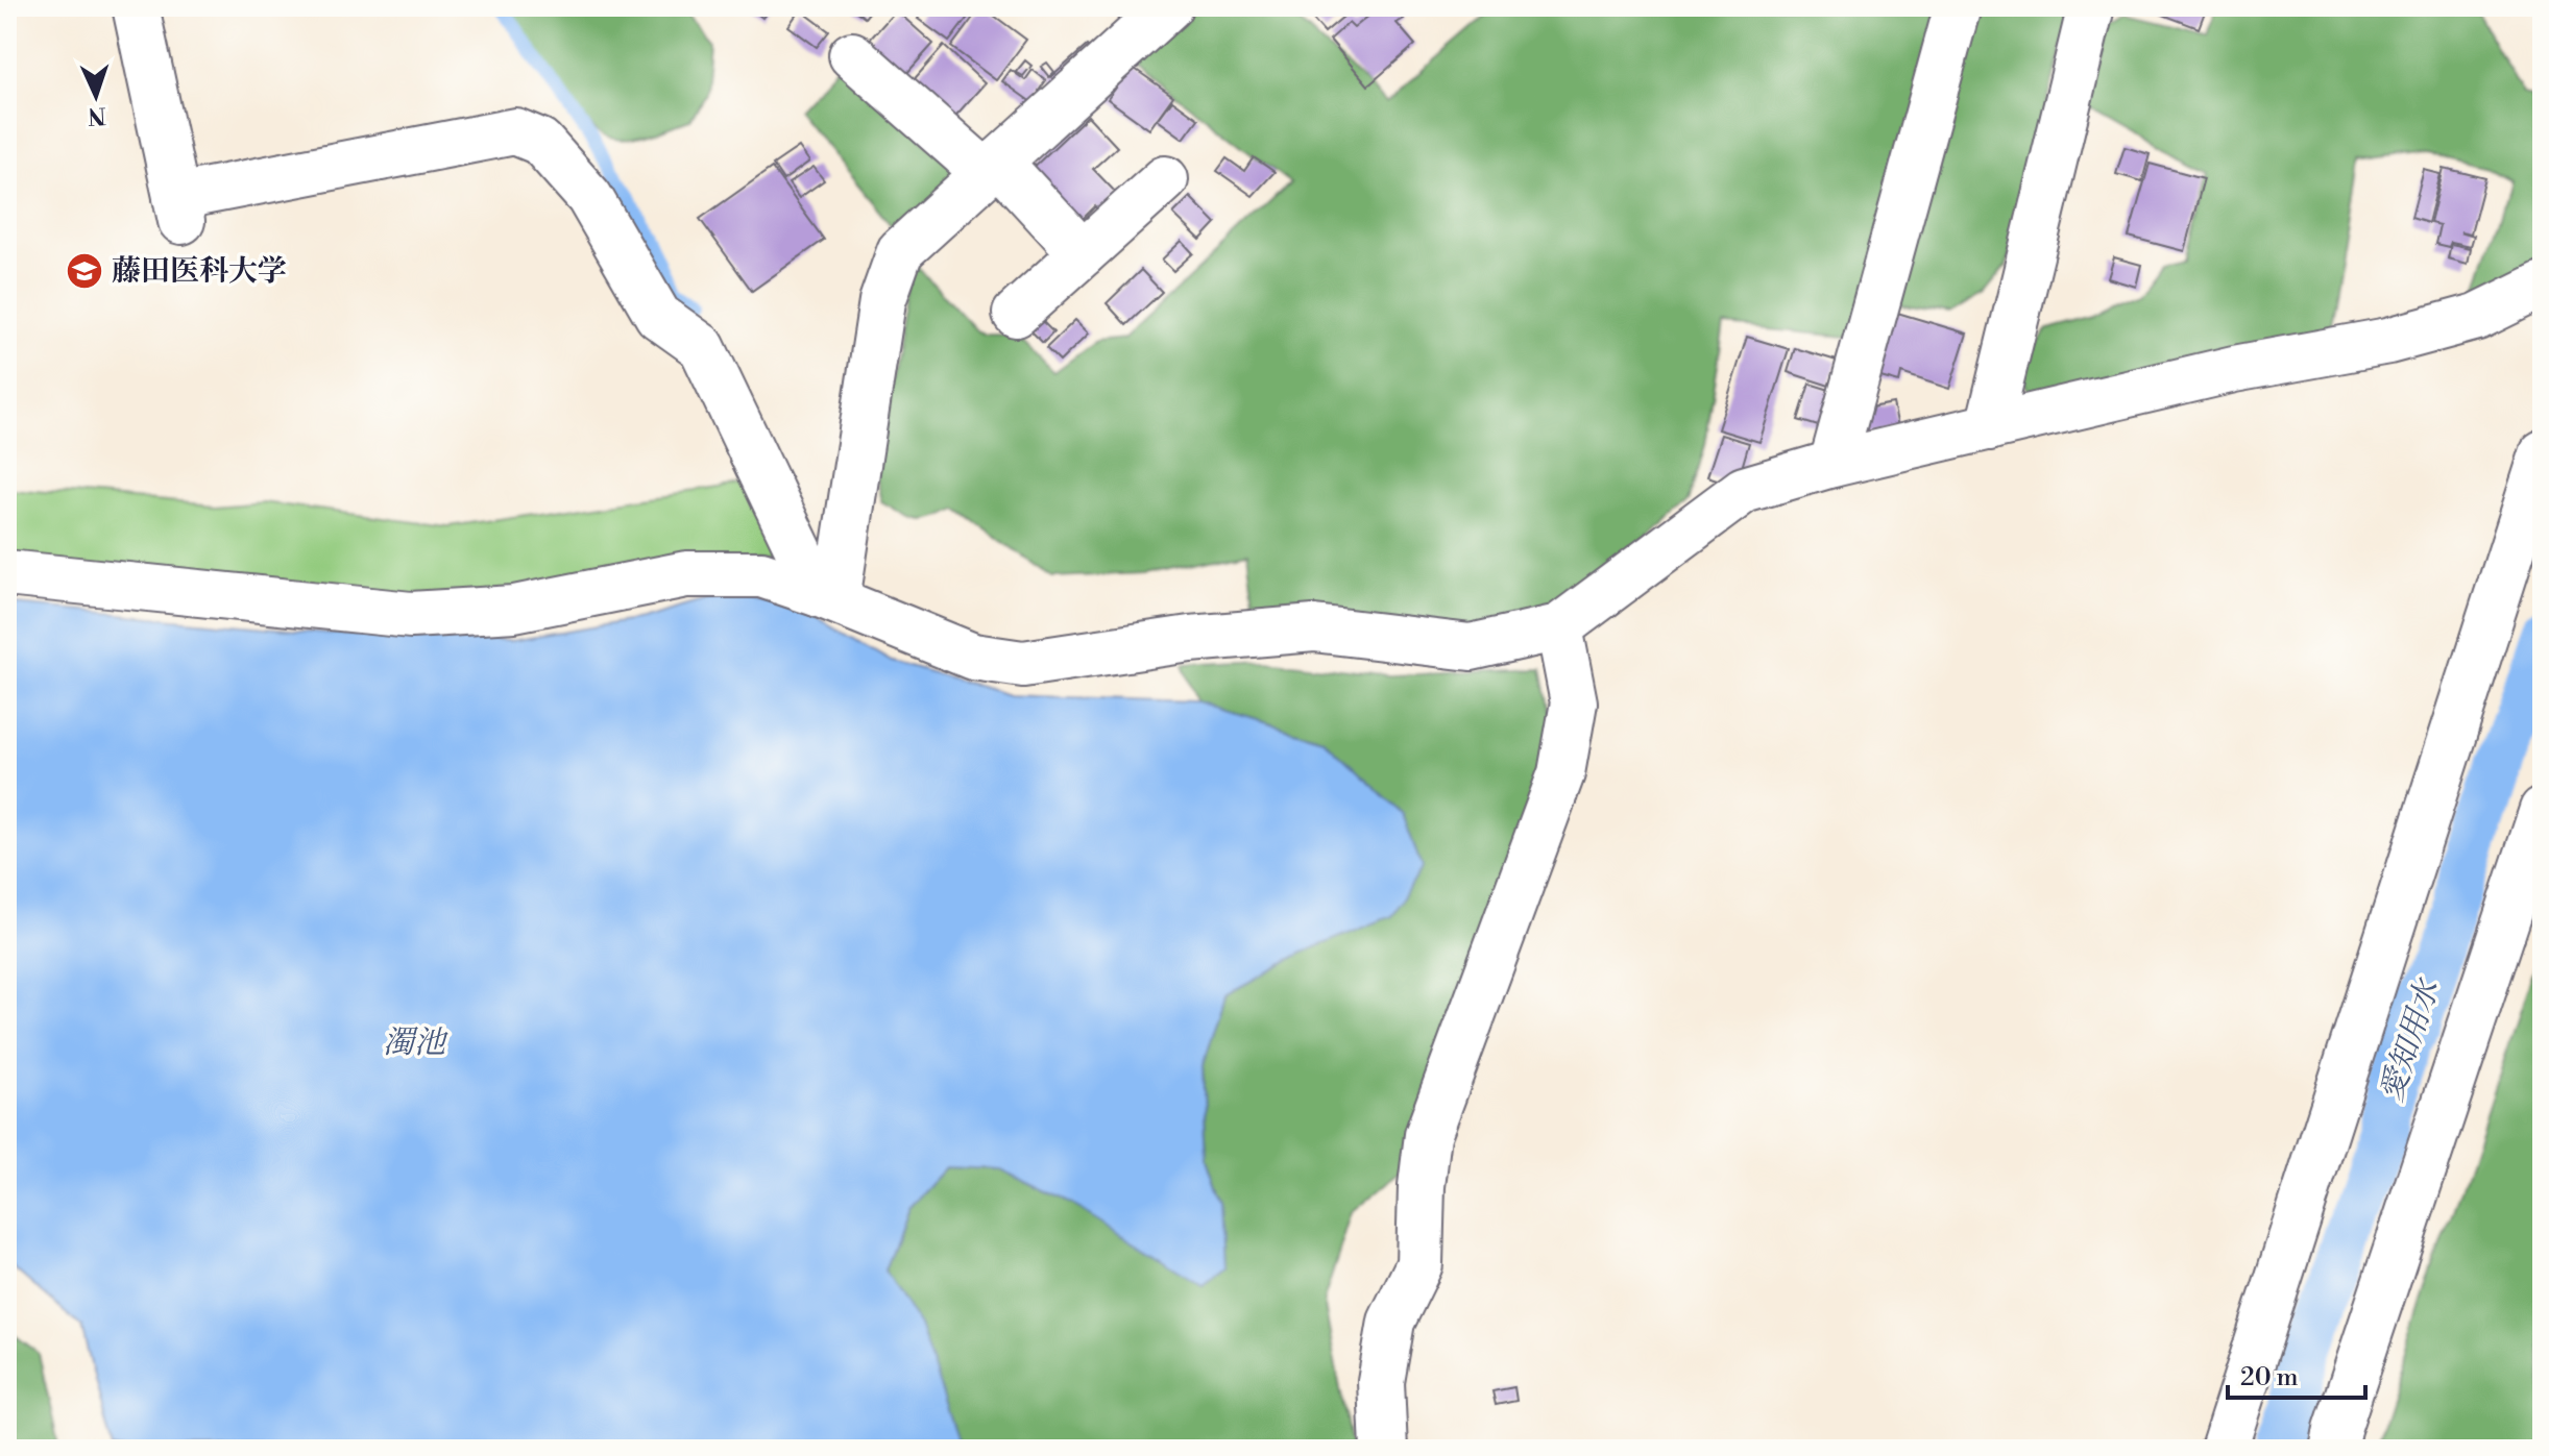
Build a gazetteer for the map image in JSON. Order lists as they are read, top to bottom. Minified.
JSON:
{"water":["愛知用水","濁池"],"places":{"school or university":["藤田医科大学"]},"scale_bar":"20 m","north":"bottom"}
